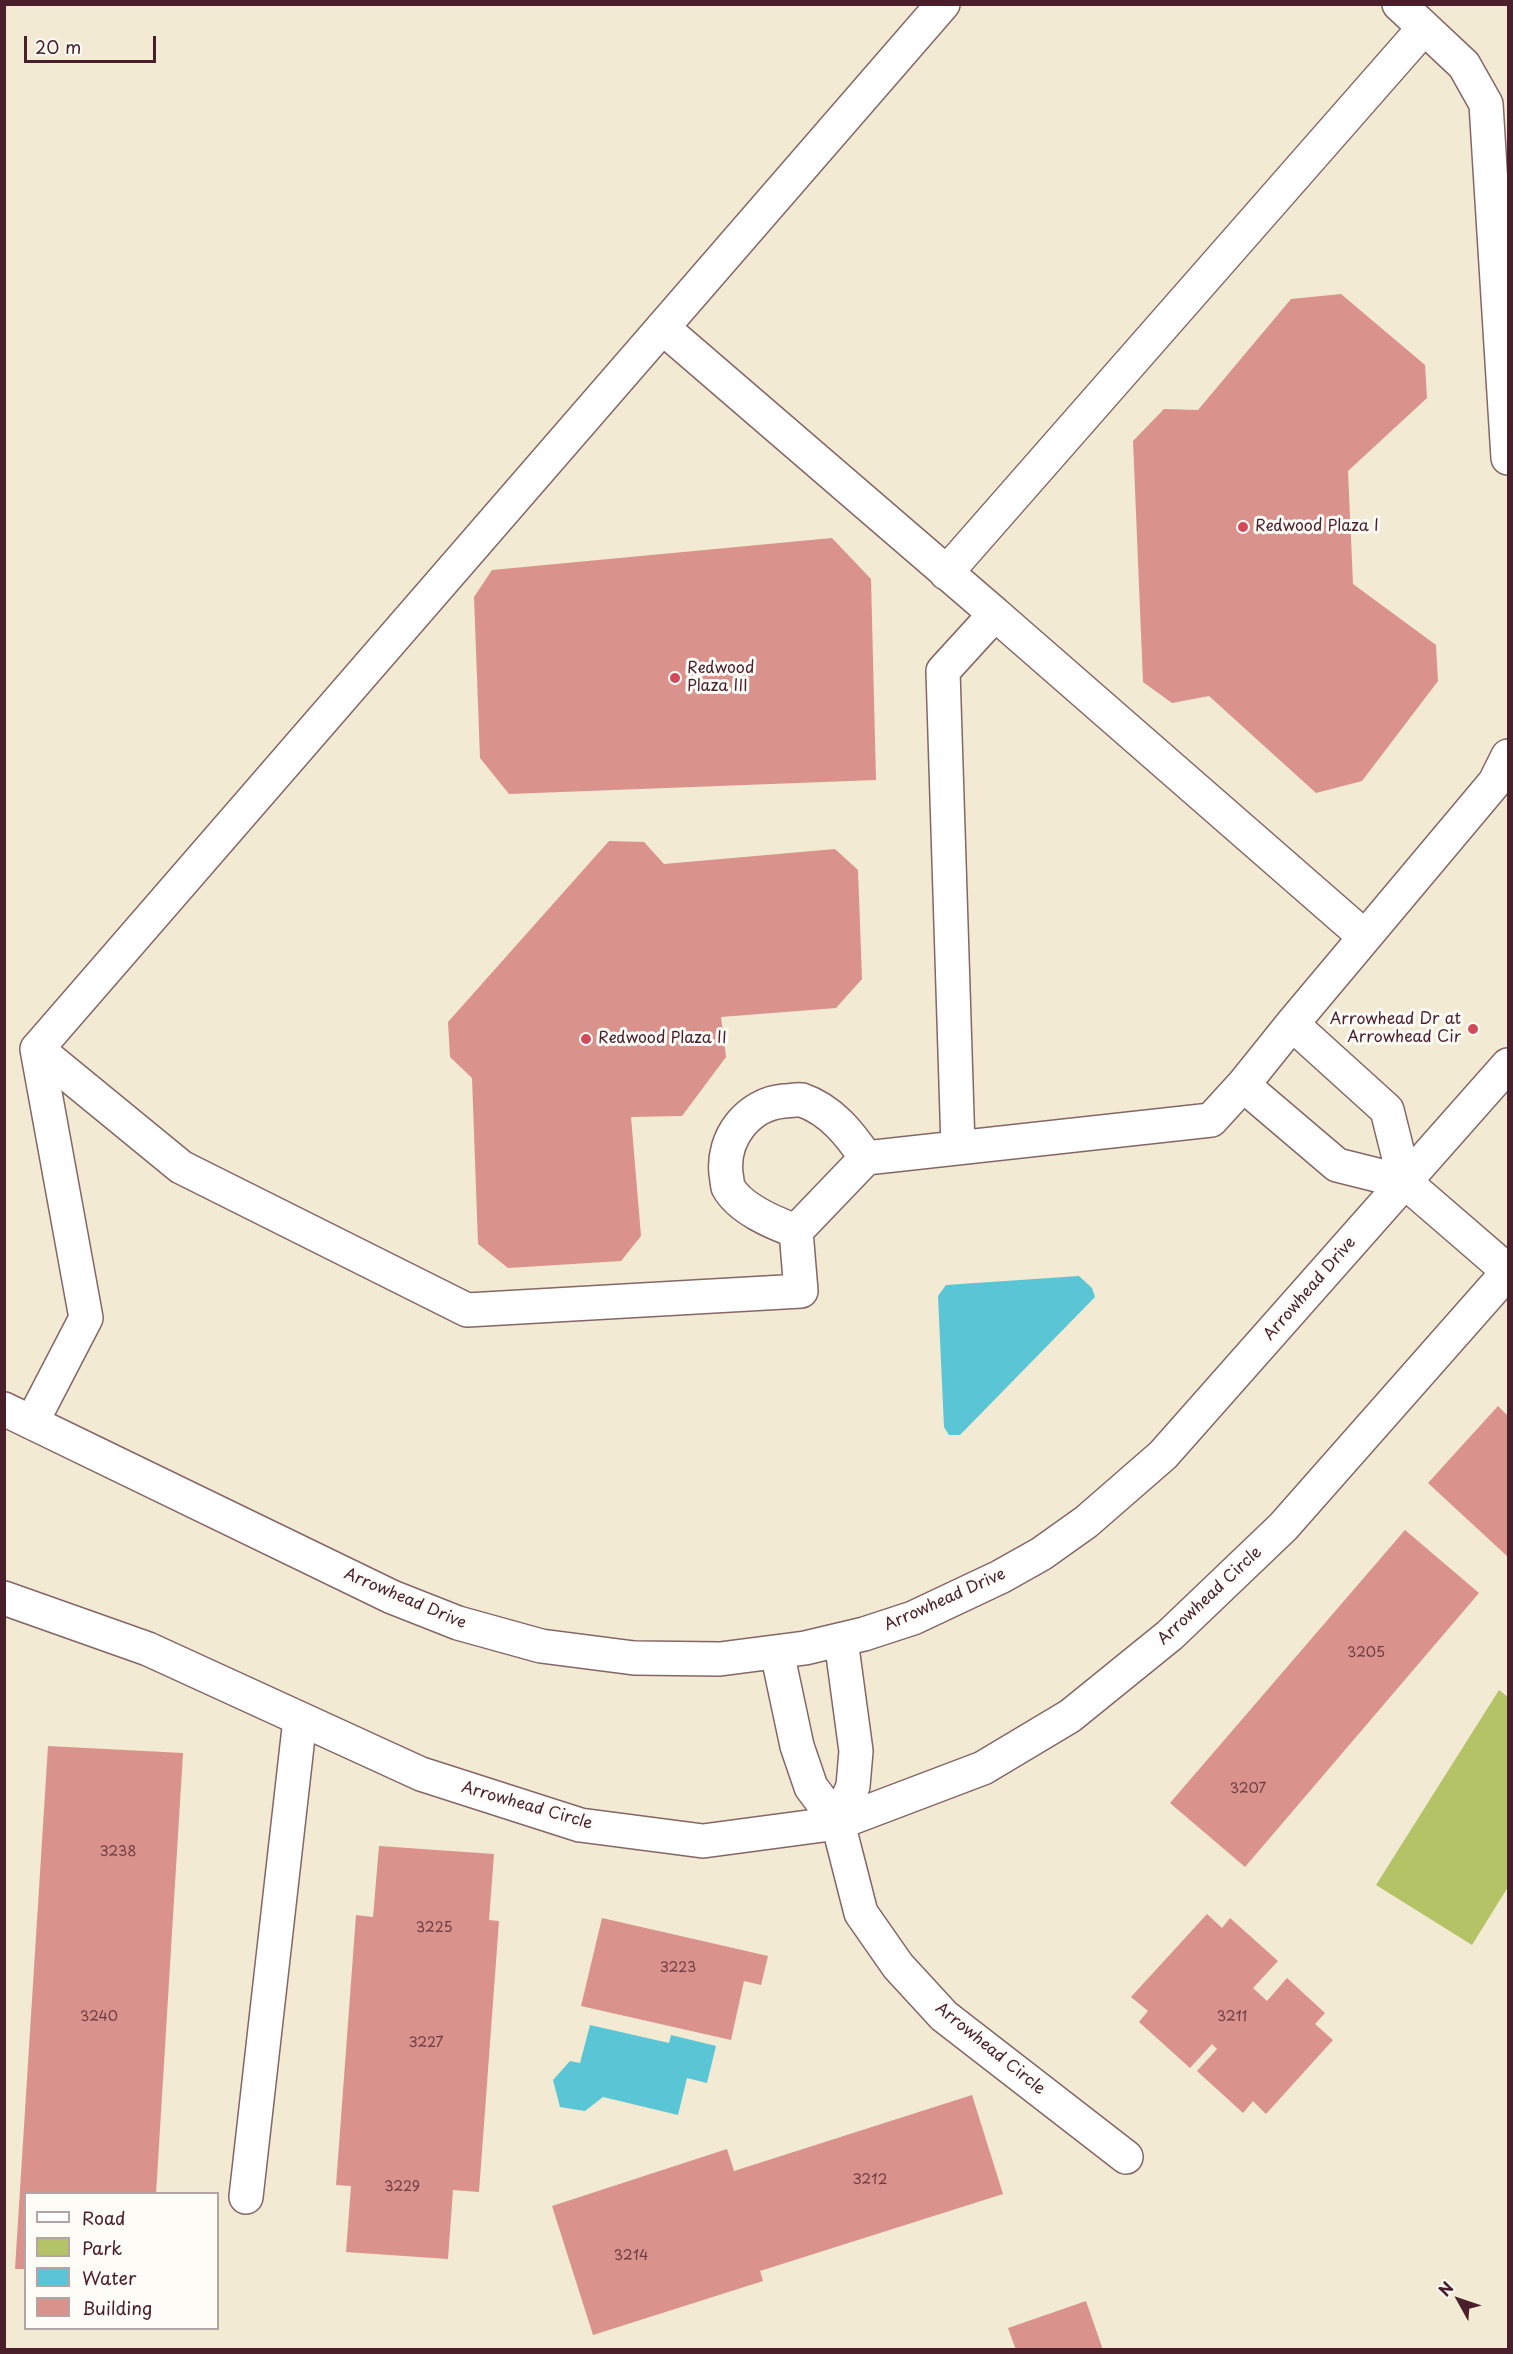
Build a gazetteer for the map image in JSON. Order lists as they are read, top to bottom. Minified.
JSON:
{"streets":{"street":["Arrowhead Drive","Arrowhead Circle"]},"crossings":[["Arrowhead Drive","Arrowhead Circle"]],"places":["Redwood Plaza I","Redwood Plaza III","Arrowhead Dr at Arrowhead Cir","Redwood Plaza II"],"house_numbers":["3205","3207","3238","3225","3223","3240","3211","3227","3212","3229","3214"],"legend":["Road","Park","Water","Building"],"scale_bar":"20 m","north":"top left"}
